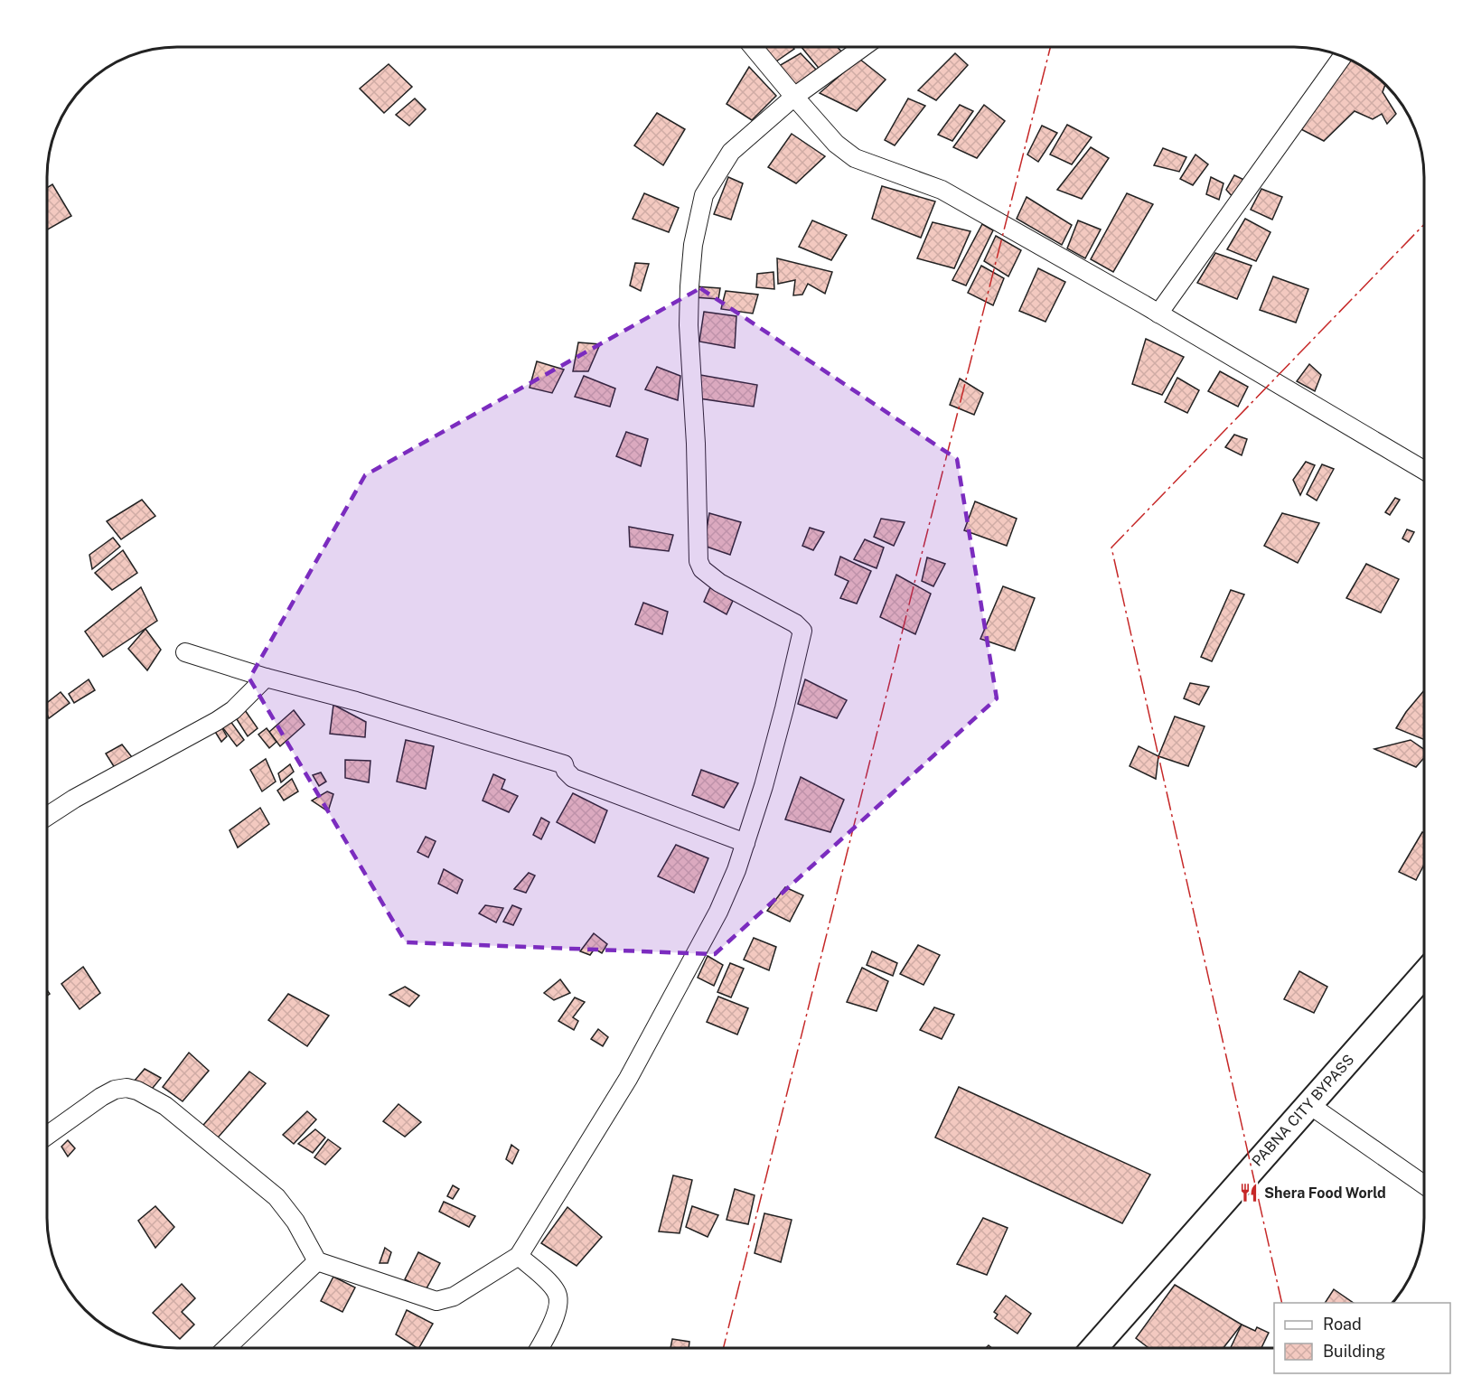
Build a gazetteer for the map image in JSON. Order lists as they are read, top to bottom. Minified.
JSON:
{"streets":{"highway":["PABNA CITY BYPASS"]},"places":{"restaurant":["Shera Food World"]},"legend":["Road","Building"]}
